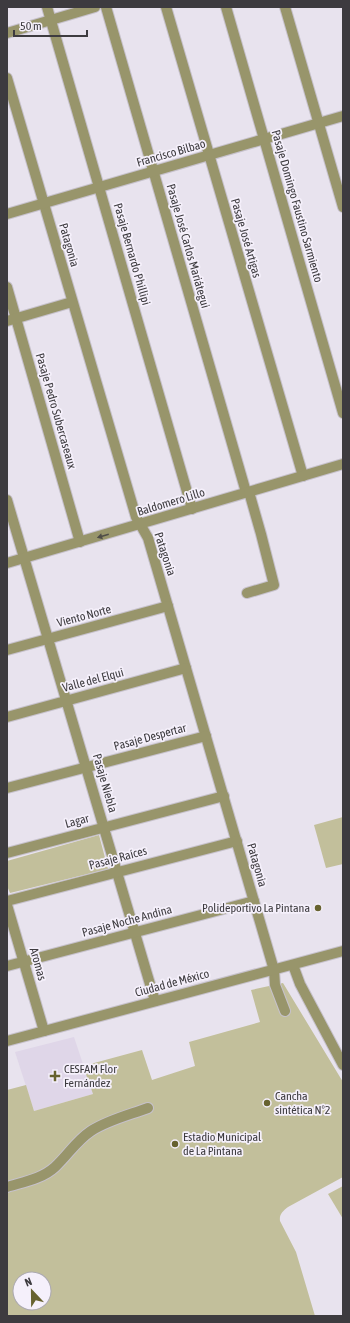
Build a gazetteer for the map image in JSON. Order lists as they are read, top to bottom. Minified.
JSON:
{"streets":{"street":["Francisco Bilbao","Pasaje Domingo Faustino Sarmiento","Pasaje José Artigas","Patagonia","Pasaje José Carlos Mariátegui","Pasaje Bernardo Phillipi","Pasaje Pedro Subercaseaux","Baldomero Lillo","Viento Norte","Valle del Elqui","Pasaje Despertar","Pasaje Niebla","Lagar","Pasaje Raíces","Pasaje Noche Andina","Aromas","Ciudad de México"]},"crossings":[["Francisco Bilbao","Pasaje Domingo Faustino Sarmiento"],["Francisco Bilbao","Pasaje José Artigas"],["Francisco Bilbao","Patagonia"],["Francisco Bilbao","Pasaje José Carlos Mariátegui"],["Francisco Bilbao","Pasaje Bernardo Phillipi"],["Pasaje José Artigas","Baldomero Lillo"],["Patagonia","Baldomero Lillo"],["Patagonia","Viento Norte"],["Patagonia","Valle del Elqui"],["Patagonia","Pasaje Despertar"],["Patagonia","Lagar"],["Patagonia","Pasaje Raíces"],["Patagonia","Pasaje Noche Andina"],["Patagonia","Ciudad de México"],["Pasaje José Carlos Mariátegui","Baldomero Lillo"],["Pasaje Bernardo Phillipi","Baldomero Lillo"],["Pasaje Pedro Subercaseaux","Baldomero Lillo"],["Baldomero Lillo","Pasaje Niebla"],["Viento Norte","Pasaje Niebla"],["Valle del Elqui","Pasaje Niebla"],["Pasaje Despertar","Pasaje Niebla"],["Pasaje Niebla","Lagar"],["Pasaje Niebla","Pasaje Raíces"],["Pasaje Niebla","Pasaje Noche Andina"],["Pasaje Niebla","Ciudad de México"],["Pasaje Noche Andina","Aromas"],["Aromas","Ciudad de México"]],"places":{"other":["Polideportivo La Pintana","Cancha sintética N°2","Estadio Municipal de La Pintana"],"health":["CESFAM Flor Fernández"]},"scale_bar":"50 m","north":"top"}
